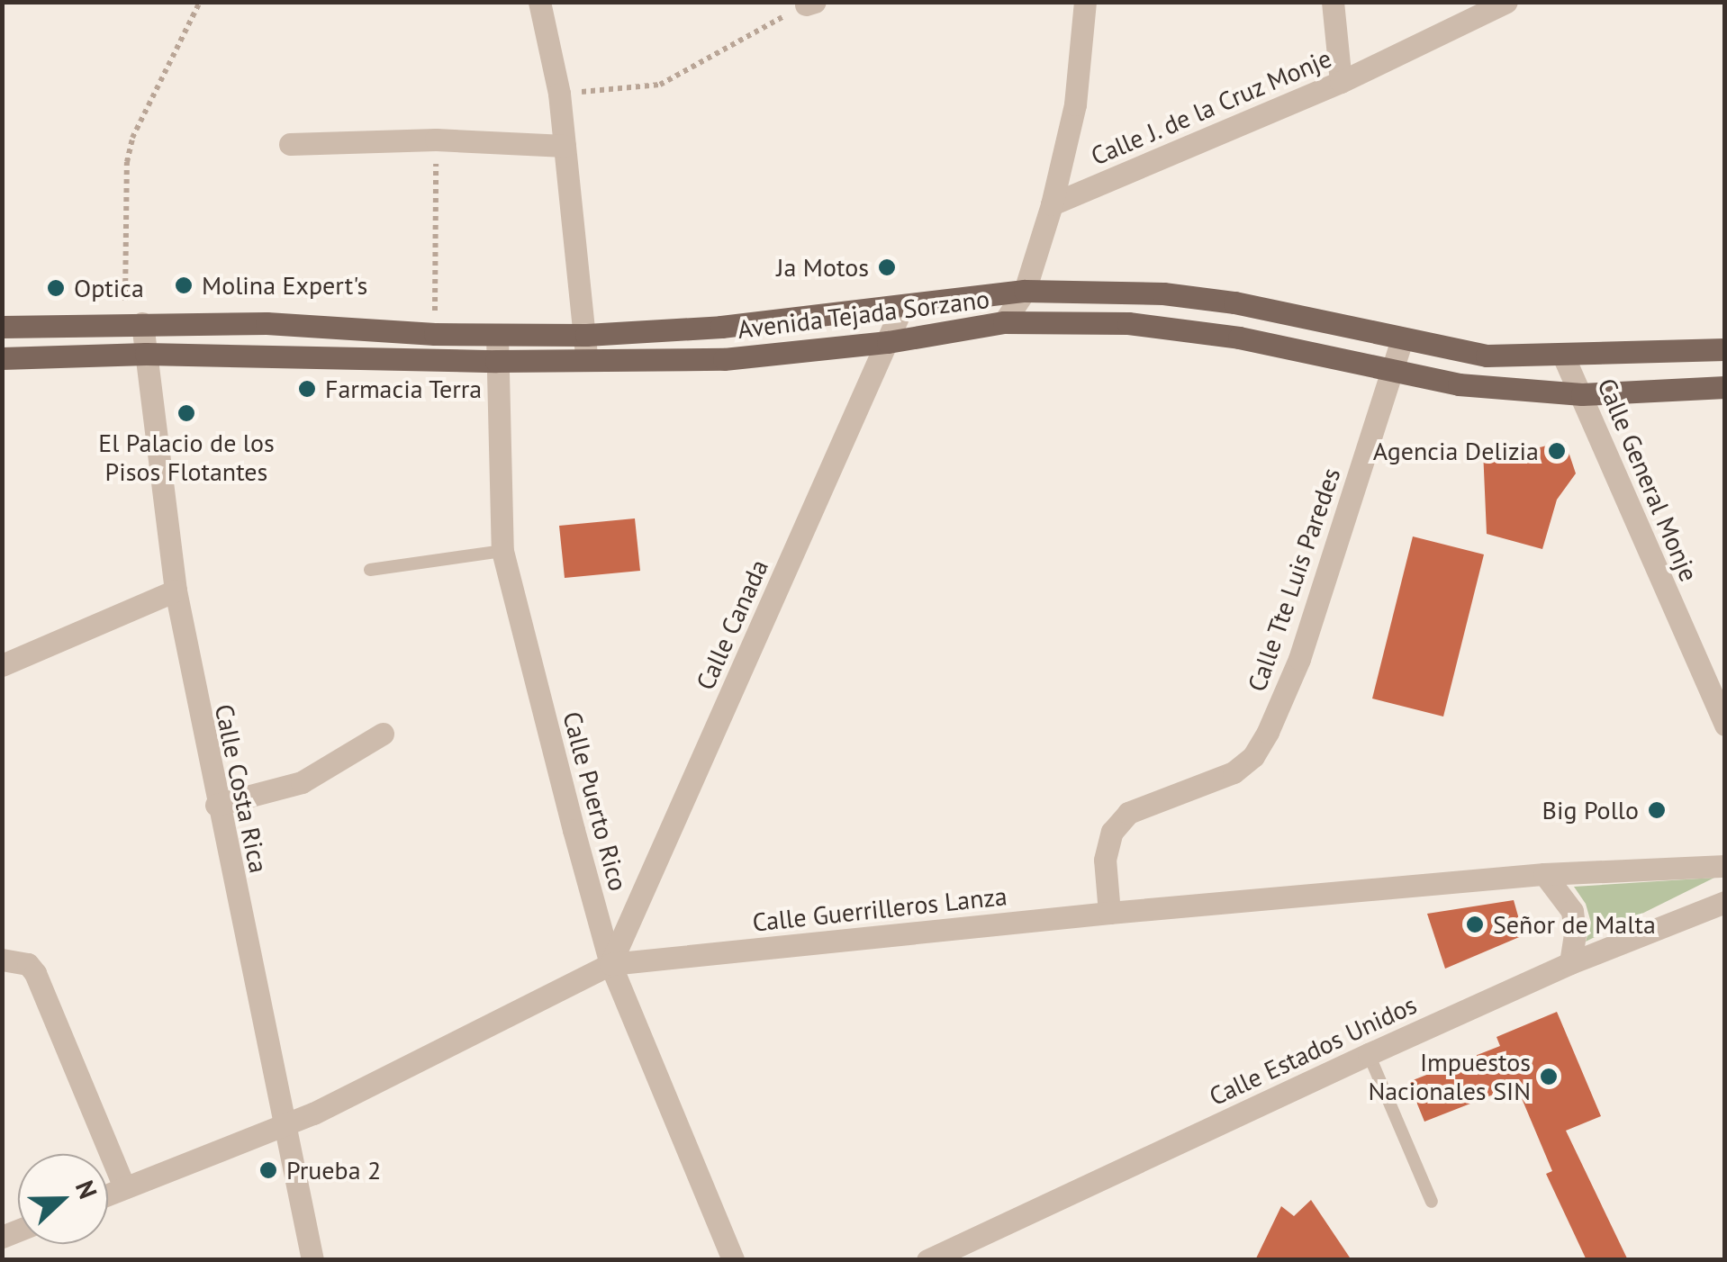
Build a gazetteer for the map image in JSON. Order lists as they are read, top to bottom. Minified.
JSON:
{"streets":{"main road":["Avenida Tejada Sorzano"],"street":["Calle J. de la Cruz Monje","Calle General Monje","Calle Tte Luis Paredes","Calle Canada","Calle Costa Rica","Calle Puerto Rico","Calle Guerrilleros Lanza","Calle Estados Unidos"]},"crossings":[["Avenida Tejada Sorzano","Calle General Monje"],["Avenida Tejada Sorzano","Calle Tte Luis Paredes"],["Avenida Tejada Sorzano","Calle Canada"],["Avenida Tejada Sorzano","Calle Costa Rica"],["Avenida Tejada Sorzano","Calle Puerto Rico"],["Calle Tte Luis Paredes","Calle Guerrilleros Lanza"],["Calle Canada","Calle Puerto Rico"],["Calle Canada","Calle Guerrilleros Lanza"],["Calle Costa Rica","Calle Guerrilleros Lanza"],["Calle Puerto Rico","Calle Guerrilleros Lanza"]],"places":["Ja Motos","Molina Expert's","Optica","Farmacia Terra","El Palacio de los Pisos Flotantes","Agencia Delizia","Big Pollo","Señor de Malta","Impuestos Nacionales SIN","Prueba 2"],"north":"right"}
